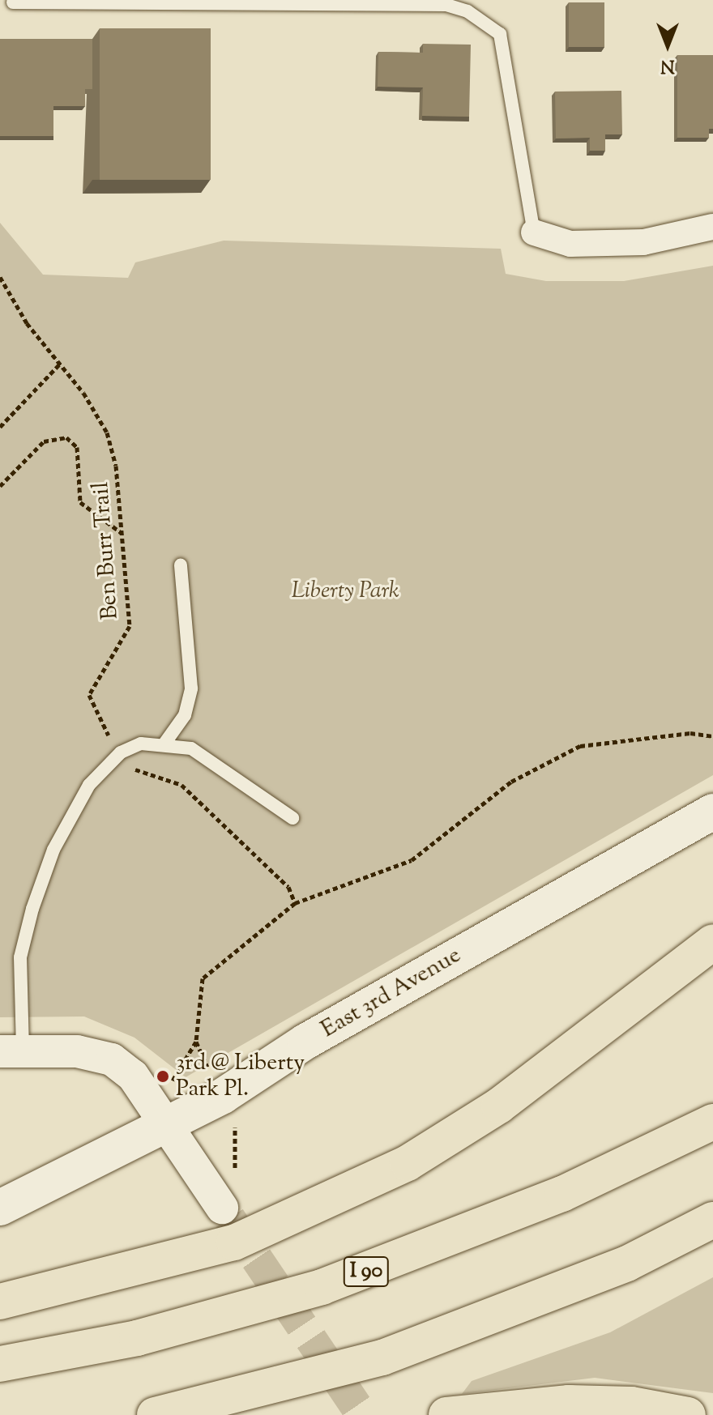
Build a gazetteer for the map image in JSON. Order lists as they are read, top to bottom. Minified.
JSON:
{"streets":{"highway":["I 90"],"main road":["East 3rd Avenue"],"path":["Ben Burr Trail"]},"parks":["Liberty Park"],"places":["3rd @ Liberty Park Pl."],"north":"bottom"}
